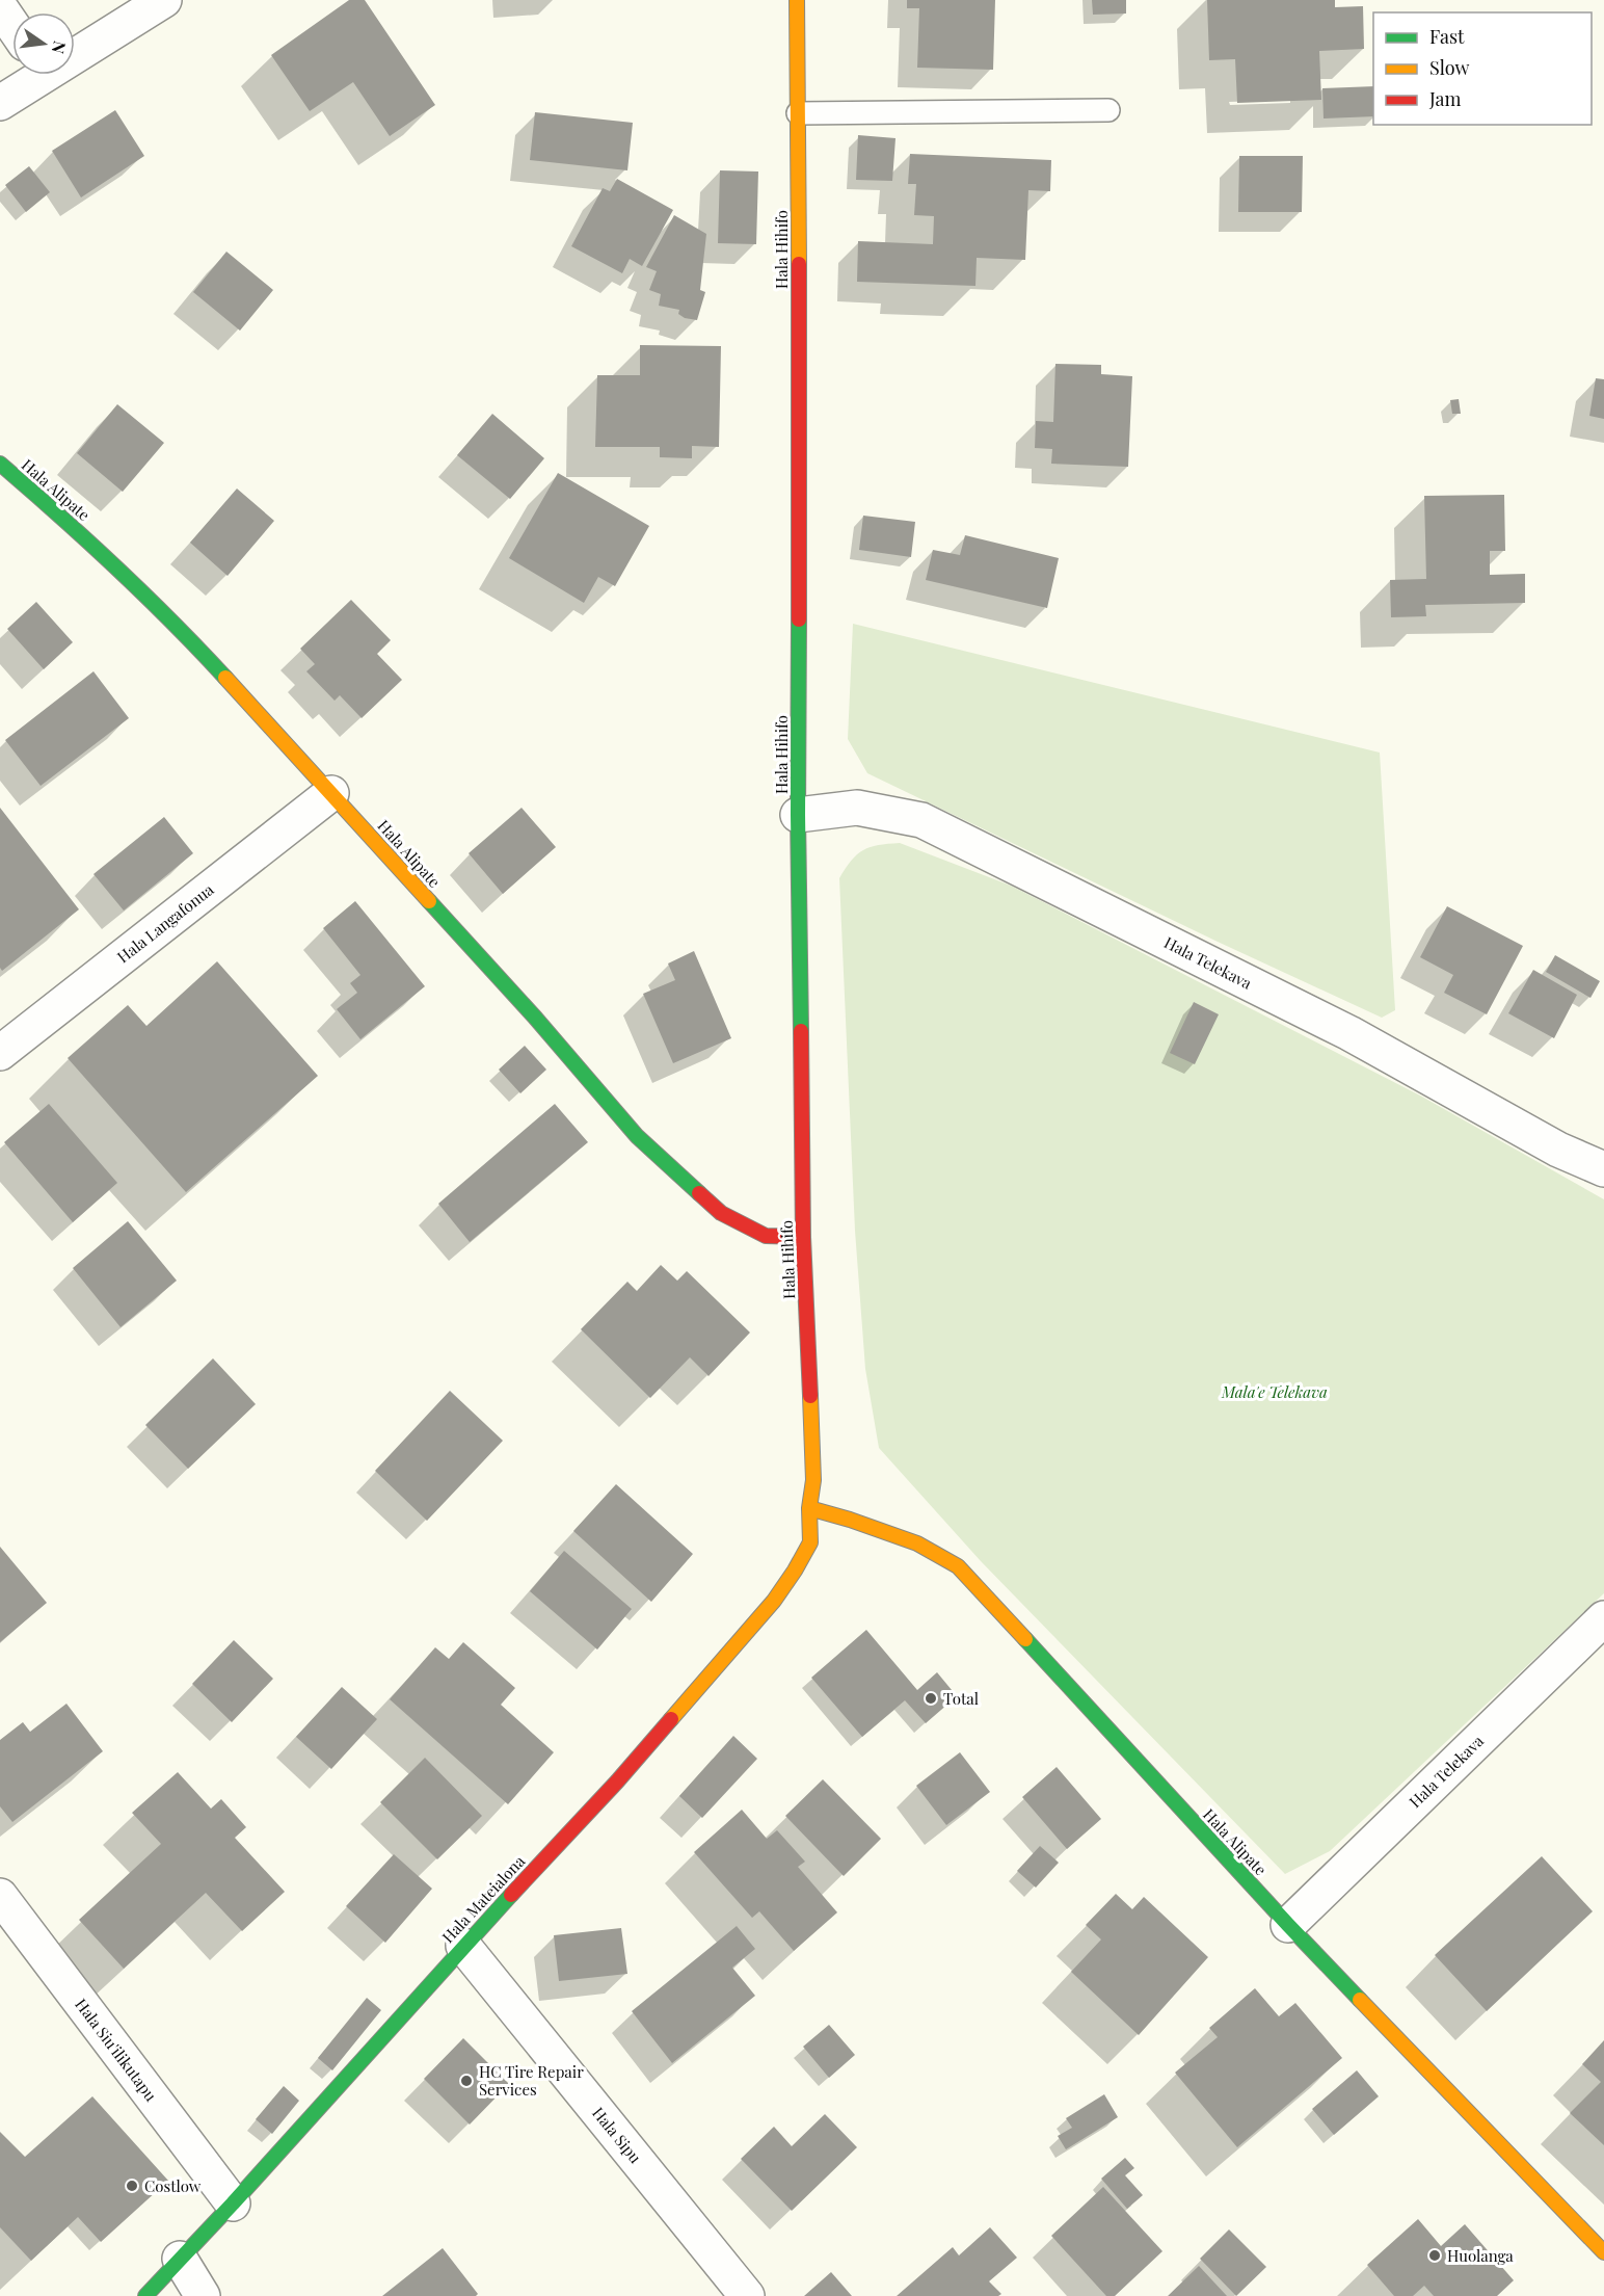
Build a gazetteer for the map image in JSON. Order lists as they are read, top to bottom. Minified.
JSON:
{"streets":{"main road":["Hala Hihifo","Hala Alipate","Hala Mateialona"],"street":["Hala Langafonua","Hala Telekava","Hala Siu'ilikutapu","Hala Sipu"]},"crossings":[["Hala Hihifo","Hala Alipate"],["Hala Hihifo","Hala Telekava"],["Hala Hihifo","Hala Mateialona"],["Hala Alipate","Hala Langafonua"],["Hala Alipate","Hala Telekava"],["Hala Alipate","Hala Mateialona"],["Hala Mateialona","Hala Siu'ilikutapu"],["Hala Mateialona","Hala Sipu"]],"parks":["Mala'e Telekava"],"places":["Total","HC Tire Repair Services","Costlow","Huolanga"],"legend":["Fast","Slow","Jam"],"north":"right"}
